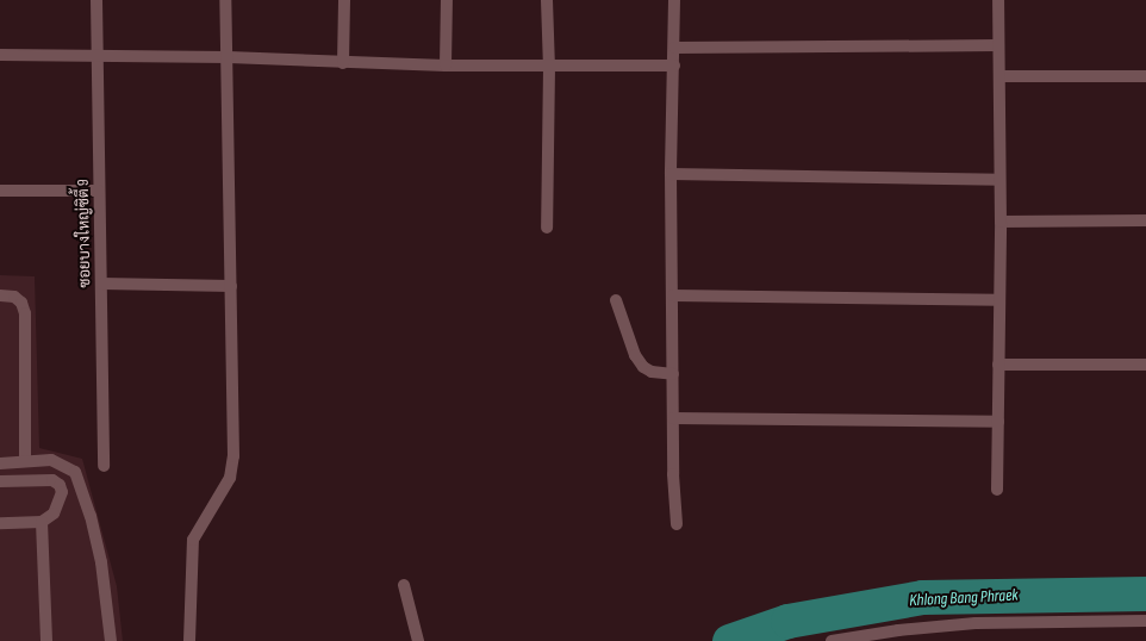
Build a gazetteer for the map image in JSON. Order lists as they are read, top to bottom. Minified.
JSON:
{"streets":{"street":["ซอยบางใหญ่ซิตี้ 9"]},"water":["Khlong Bang Phraek"]}
